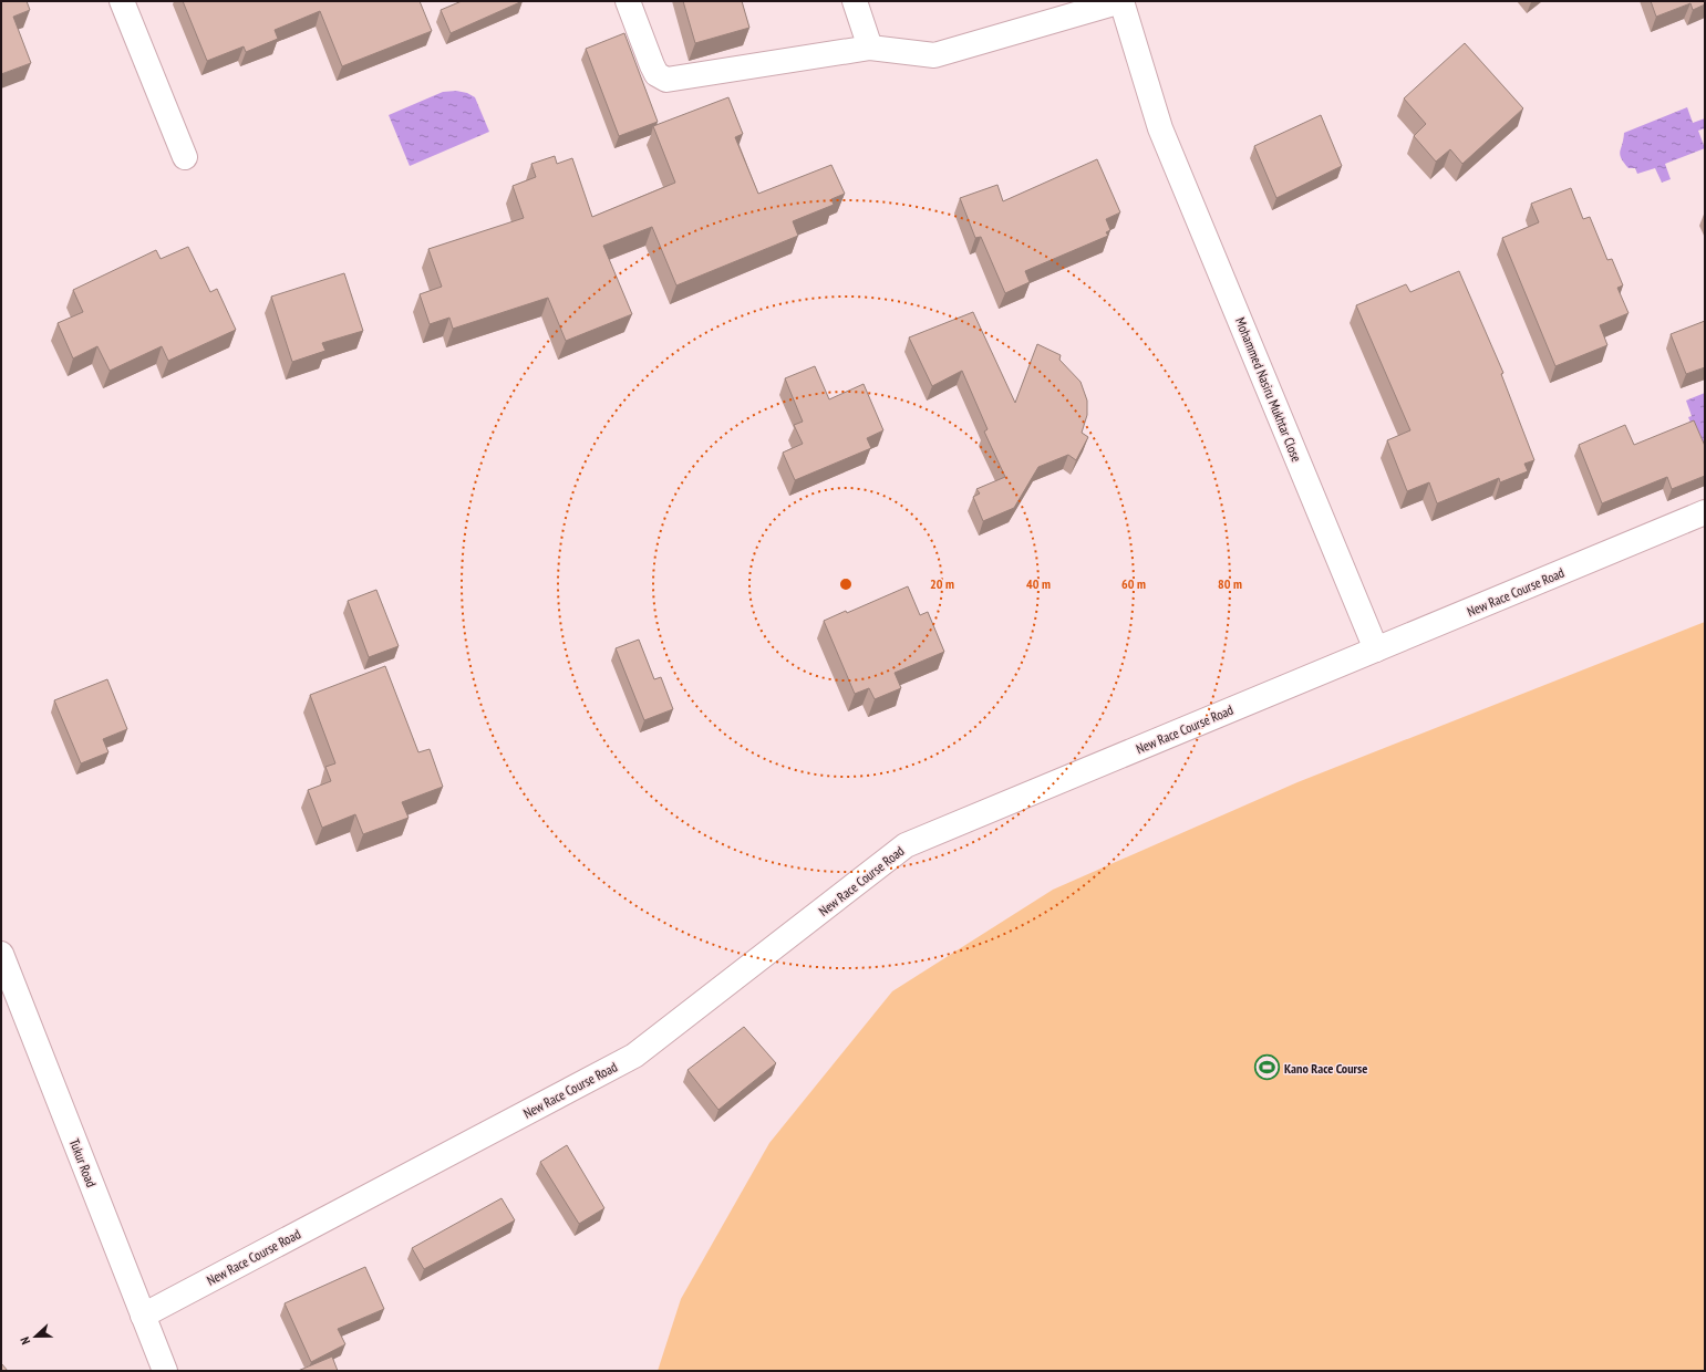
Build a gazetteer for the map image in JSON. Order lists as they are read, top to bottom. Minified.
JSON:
{"streets":{"street":["Mohammed Nasiru Mukhtar Close","New Race Course Road","Tukur Road"]},"crossings":[["Mohammed Nasiru Mukhtar Close","New Race Course Road"],["New Race Course Road","Tukur Road"]],"places":{"sports":["Kano Race Course"]},"north":"left","rings":["20 m","40 m","60 m","80 m"]}
